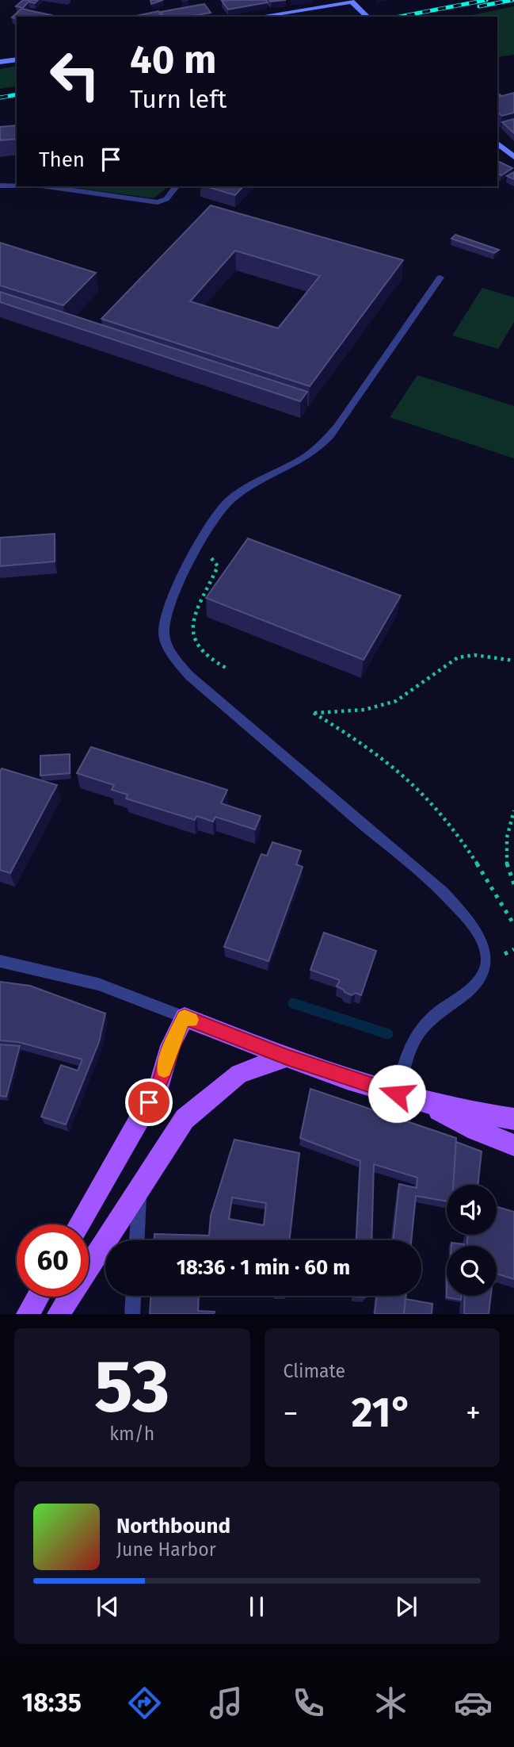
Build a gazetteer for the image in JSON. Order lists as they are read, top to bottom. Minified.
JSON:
{"page":{"turn":["40 m","Turn left"],"then":"Then","limit":"60","trip":"18:36 · 1 min · 60 m","tile":[["53","km/h"],"Climate"],"heat":["−","21°","+"],"song":["Northbound","June Harbor"],"tabs":"18:35"}}
